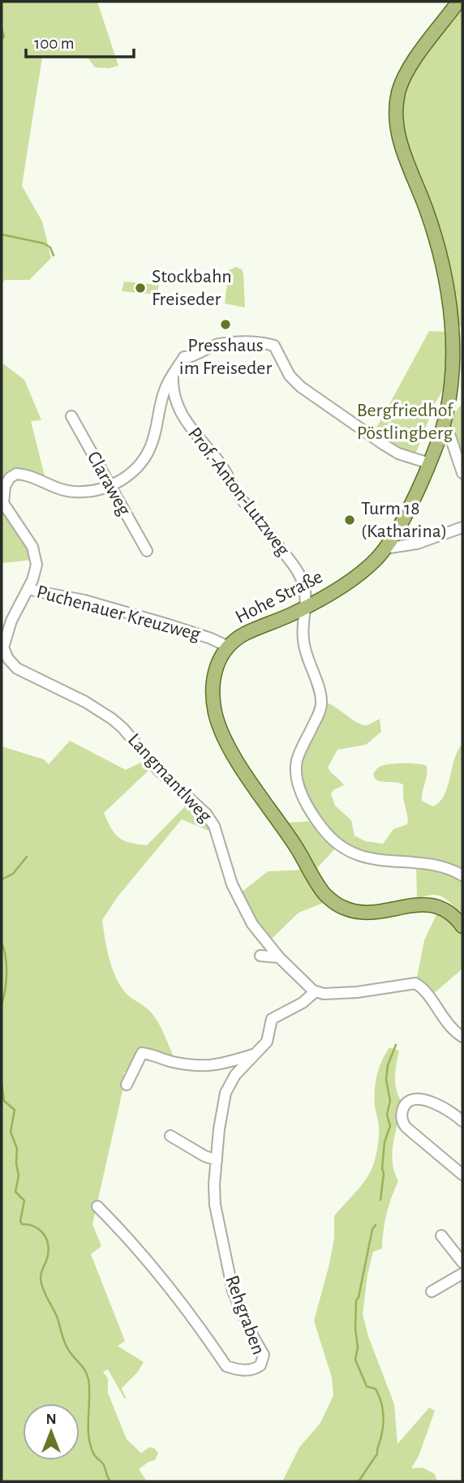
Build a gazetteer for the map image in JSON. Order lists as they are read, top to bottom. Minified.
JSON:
{"streets":{"main road":["Hohe Straße"],"street":["Claraweg","Prof.-Anton-Lutzweg","Puchenauer Kreuzweg","Langmantlweg","Rehgraben"]},"crossings":[["Prof.-Anton-Lutzweg","Hohe Straße"],["Hohe Straße","Puchenauer Kreuzweg"],["Puchenauer Kreuzweg","Langmantlweg"],["Langmantlweg","Rehgraben"]],"parks":["Bergfriedhof Pöstlingberg"],"places":["Stockbahn Freiseder","Presshaus im Freiseder","Turm 18 (Katharina)"],"scale_bar":"100 m","north":"top"}
